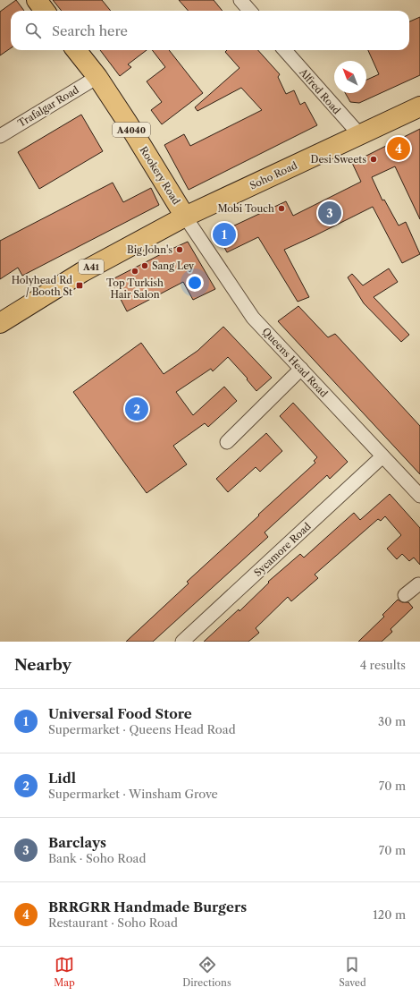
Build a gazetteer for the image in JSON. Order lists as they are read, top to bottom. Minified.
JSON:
{"streets":{"main road":["A4040","Rookery Road","Soho Road","A41"],"street":["Alfred Road","Trafalgar Road","Queens Head Road","Sycamore Road"]},"crossings":[["Alfred Road","Soho Road"],["Trafalgar Road","Rookery Road"],["Rookery Road","Soho Road"],["Rookery Road","A41"],["Rookery Road","Queens Head Road"],["Soho Road","A41"],["Soho Road","Queens Head Road"],["A41","Queens Head Road"],["Queens Head Road","Sycamore Road"]],"places":{"other":["Desi Sweets","Mobi Touch","Big John's","Sang Ley","Top Turkish Hair Salon"],"transit":["Holyhead Rd / Booth St"]},"north":"top left","page":{"search":"Search here","pins":["4","3","1","2"],"heading":["Nearby","4 results"],"list":[{"mark":"1","name":"Universal Food Store","note":"Supermarket · Queens Head Road","value":"30 m"},{"mark":"2","name":"Lidl","note":"Supermarket · Winsham Grove","value":"70 m"},{"mark":"3","name":"Barclays","note":"Bank · Soho Road","value":"70 m"},{"mark":"4","name":"BRRGRR Handmade Burgers","note":"Restaurant · Soho Road","value":"120 m"}],"nav":["Map","Directions","Saved"]}}
